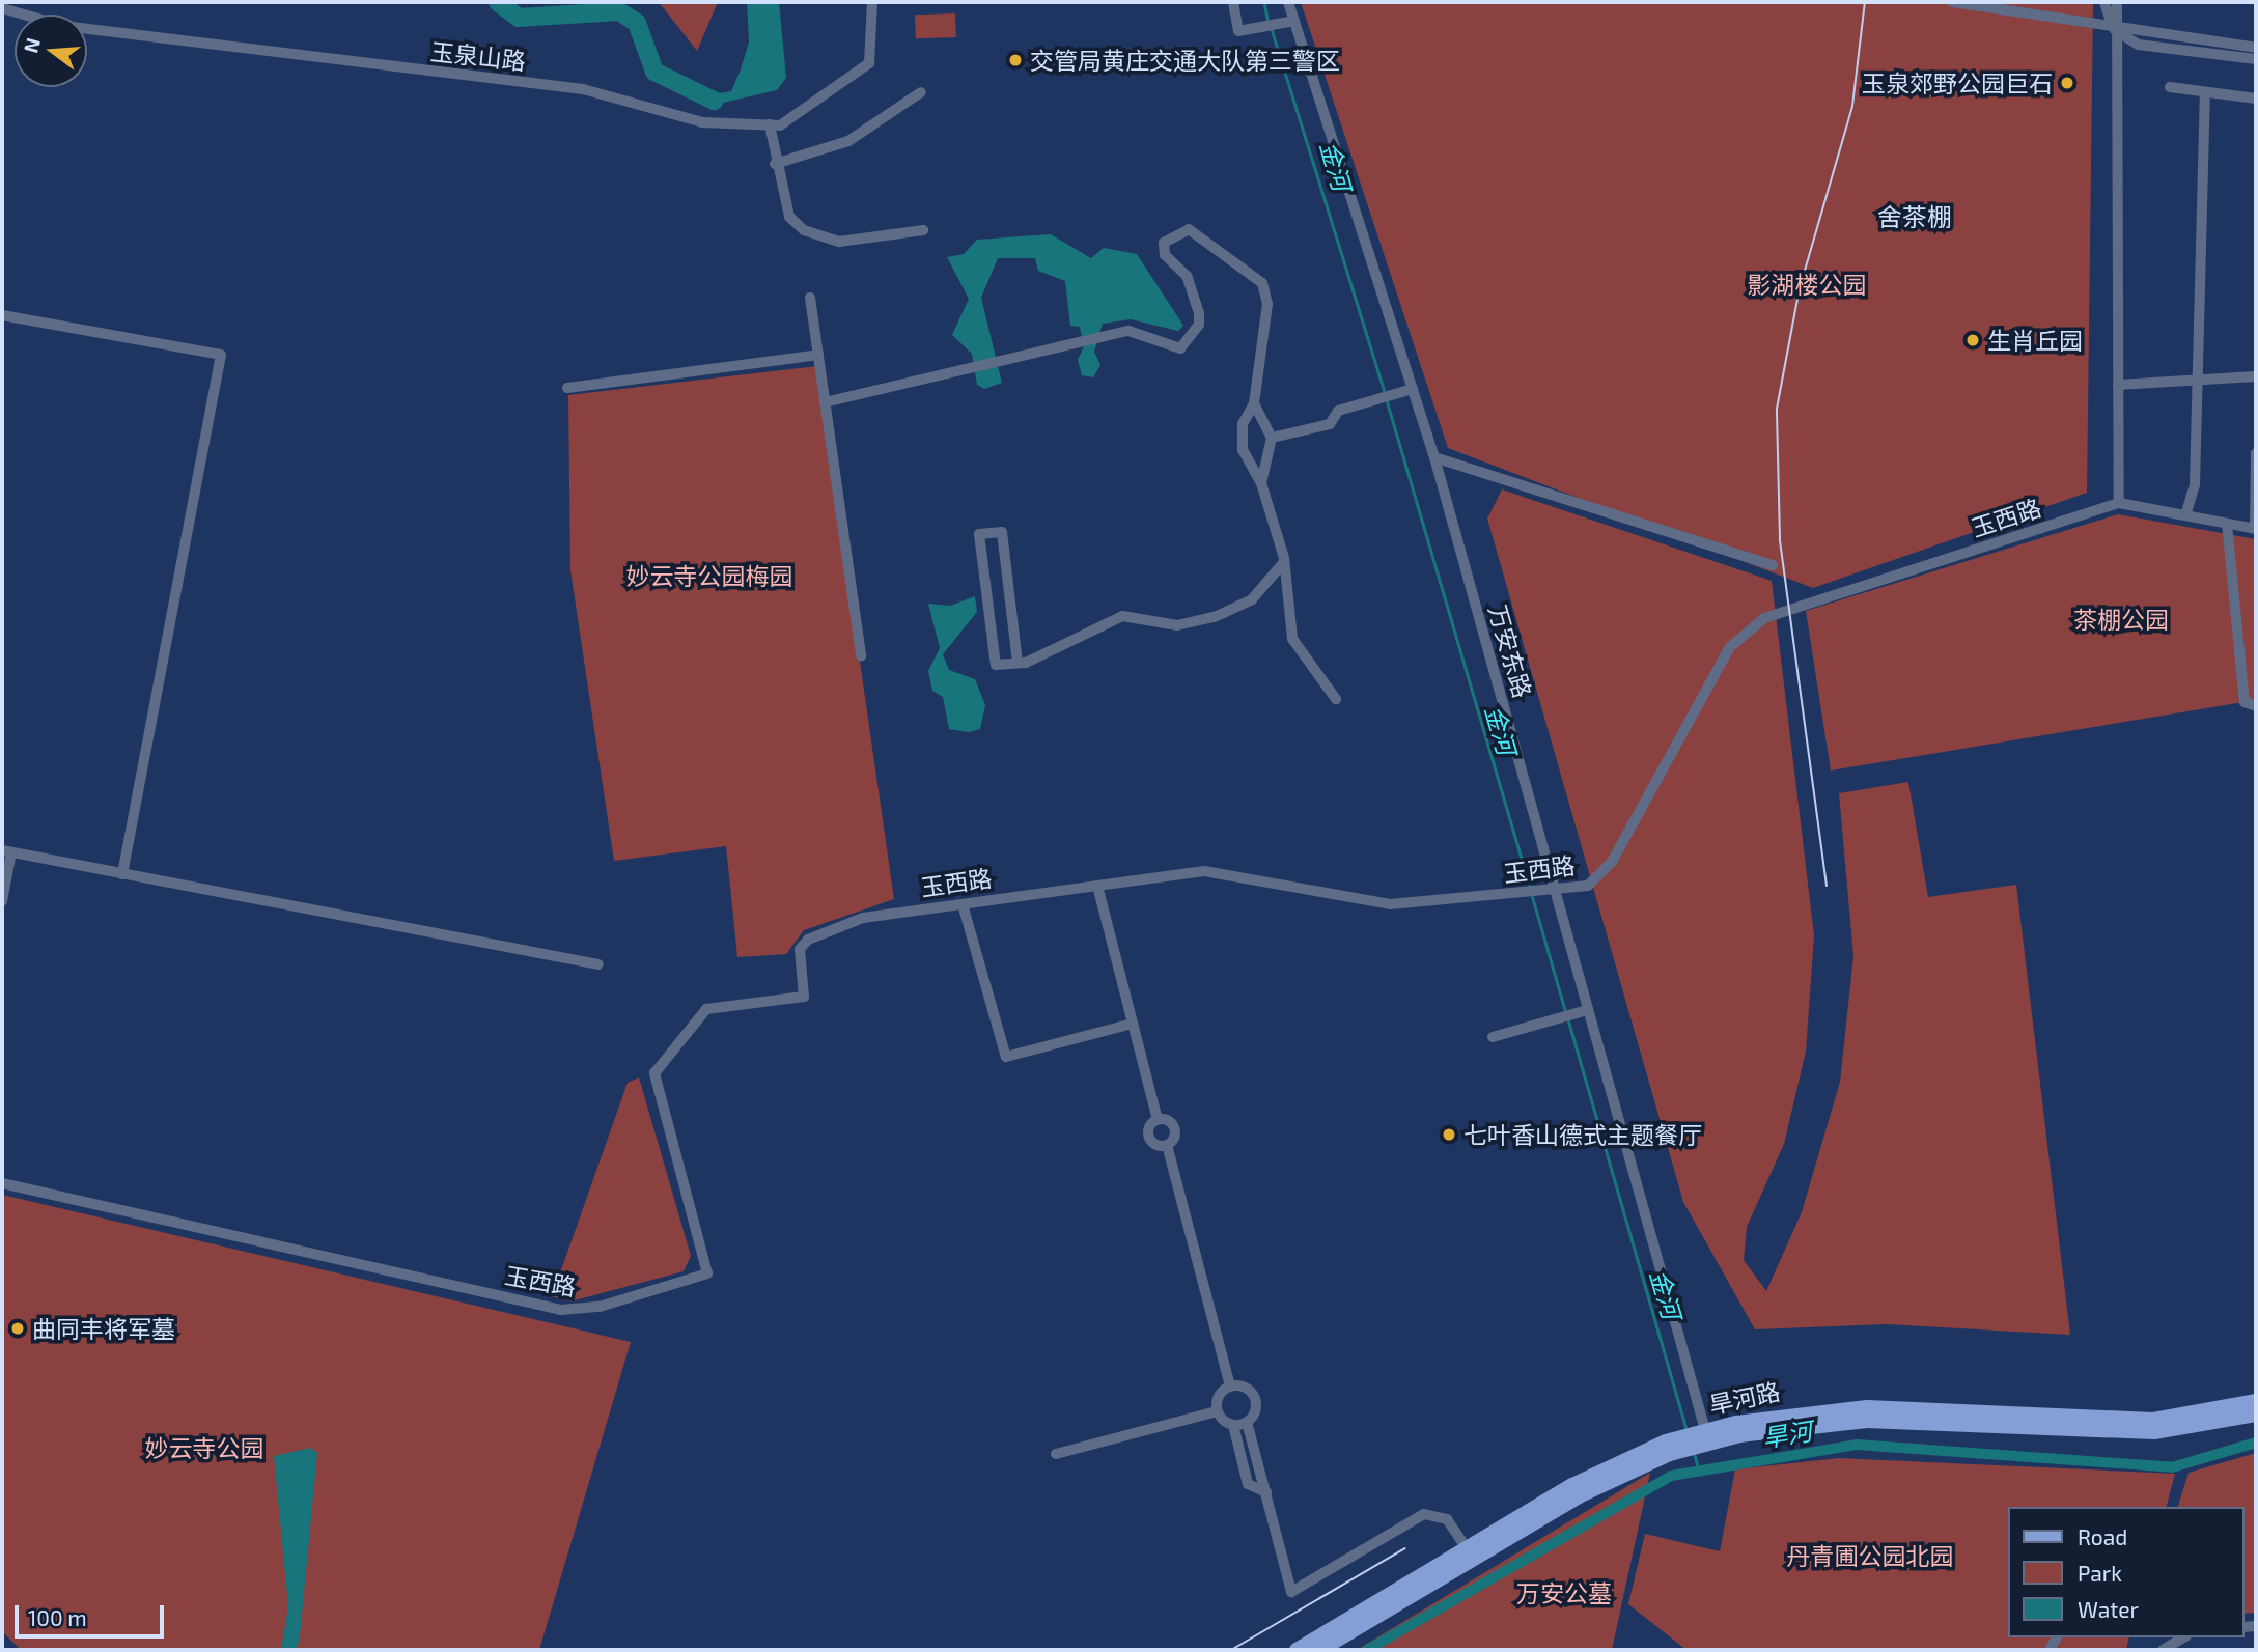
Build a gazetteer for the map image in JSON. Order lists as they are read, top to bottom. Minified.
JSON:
{"streets":{"main road":["旱河路"],"street":["玉泉山路","玉西路","万安东路"]},"crossings":[["玉西路","万安东路"],["万安东路","旱河路"]],"districts":["舍茶棚"],"water":["金河","旱河"],"parks":["影湖楼公园","妙云寺公园梅园","茶棚公园","妙云寺公园","丹青圃公园北园","万安公墓"],"places":["交管局黄庄交通大队第三警区","玉泉郊野公园巨石","生肖丘园","七叶香山德式主题餐厅","曲同丰将军墓"],"legend":["Road","Park","Water"],"scale_bar":"100 m","north":"left"}
